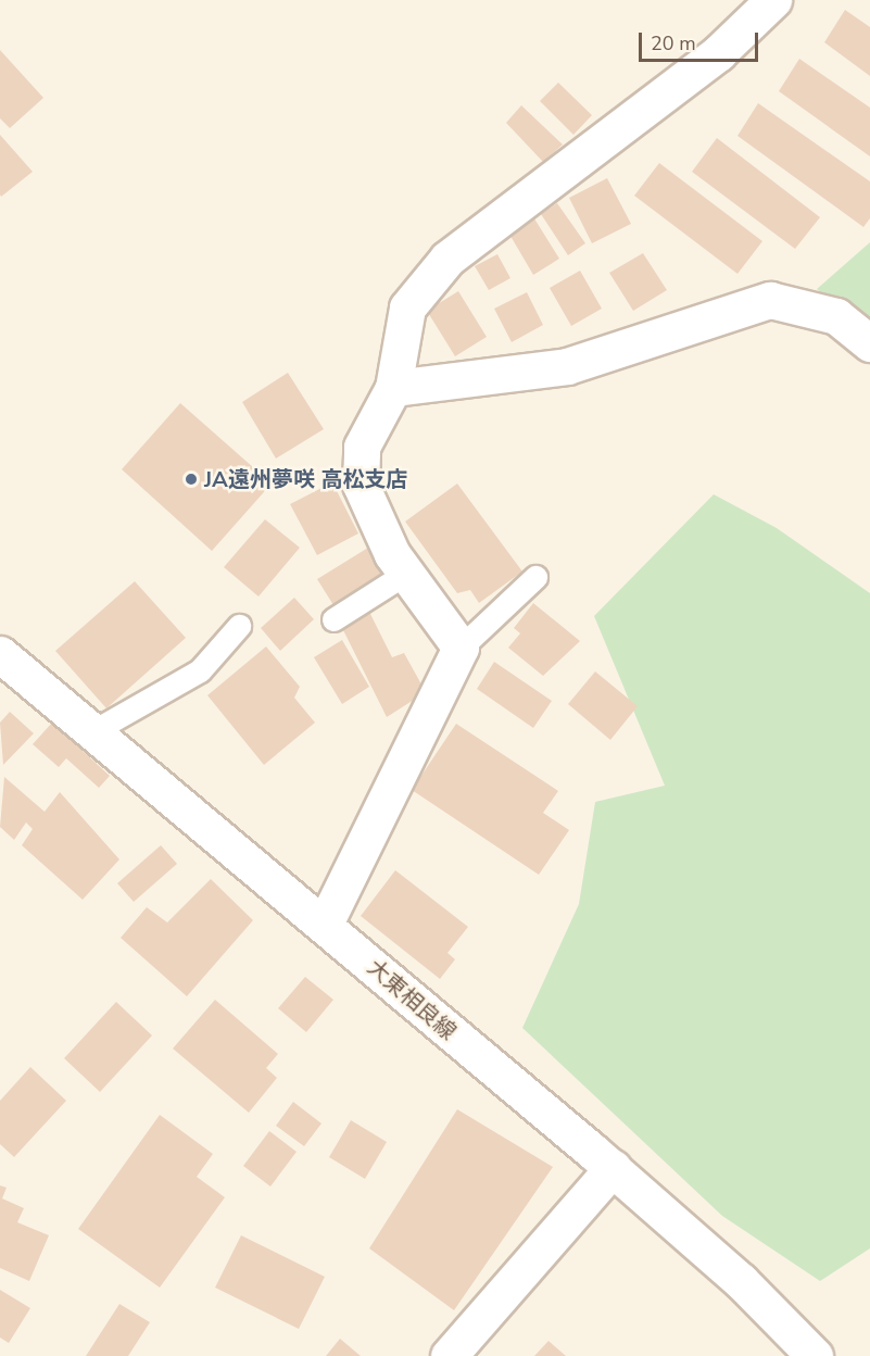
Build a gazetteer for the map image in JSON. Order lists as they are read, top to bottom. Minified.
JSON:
{"streets":{"street":["大東相良線"]},"places":["JA遠州夢咲 高松支店"],"scale_bar":"20 m"}
